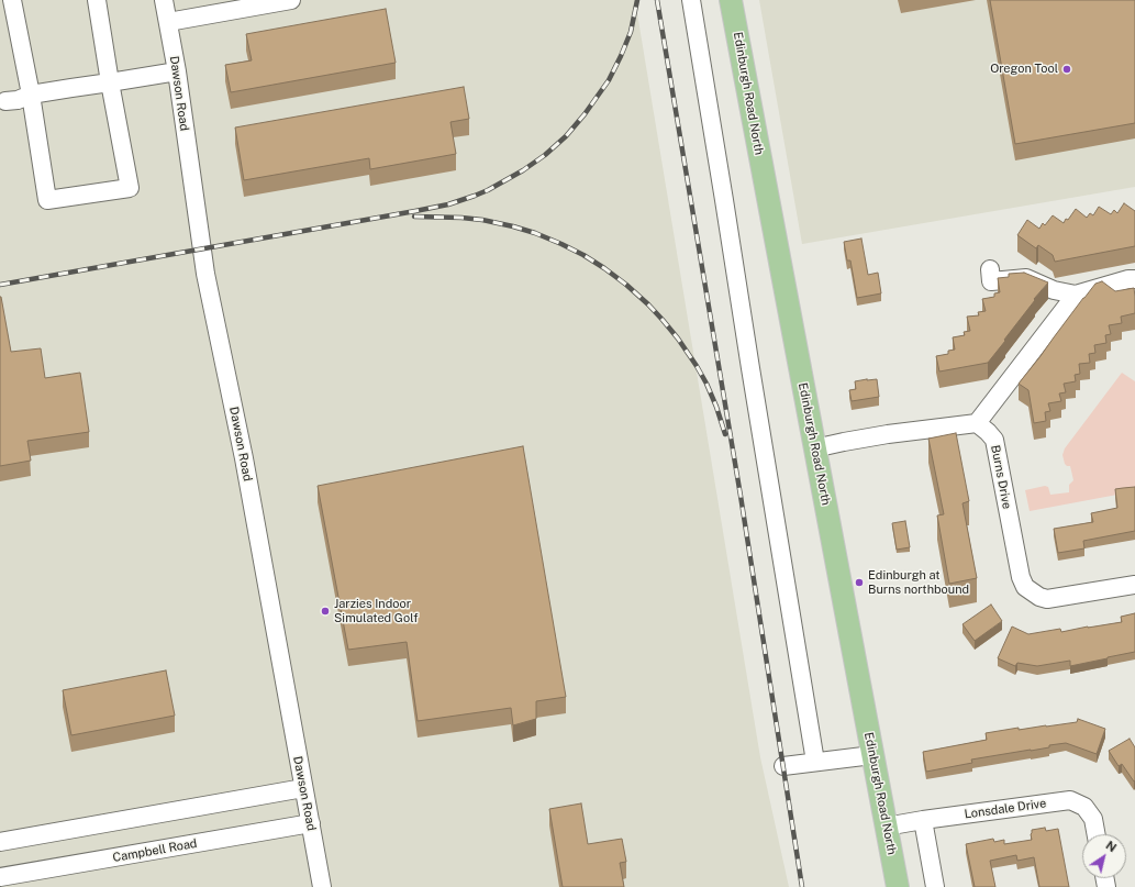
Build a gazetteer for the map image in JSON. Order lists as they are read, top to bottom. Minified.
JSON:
{"streets":{"main road":["Edinburgh Road North"],"street":["Dawson Road","Burns Drive","Lonsdale Drive","Campbell Road"]},"crossings":[["Dawson Road","Campbell Road"],["Edinburgh Road North","Lonsdale Drive"]],"places":["Oregon Tool","Edinburgh at Burns northbound","Jarzies Indoor Simulated Golf"],"north":"top right"}
